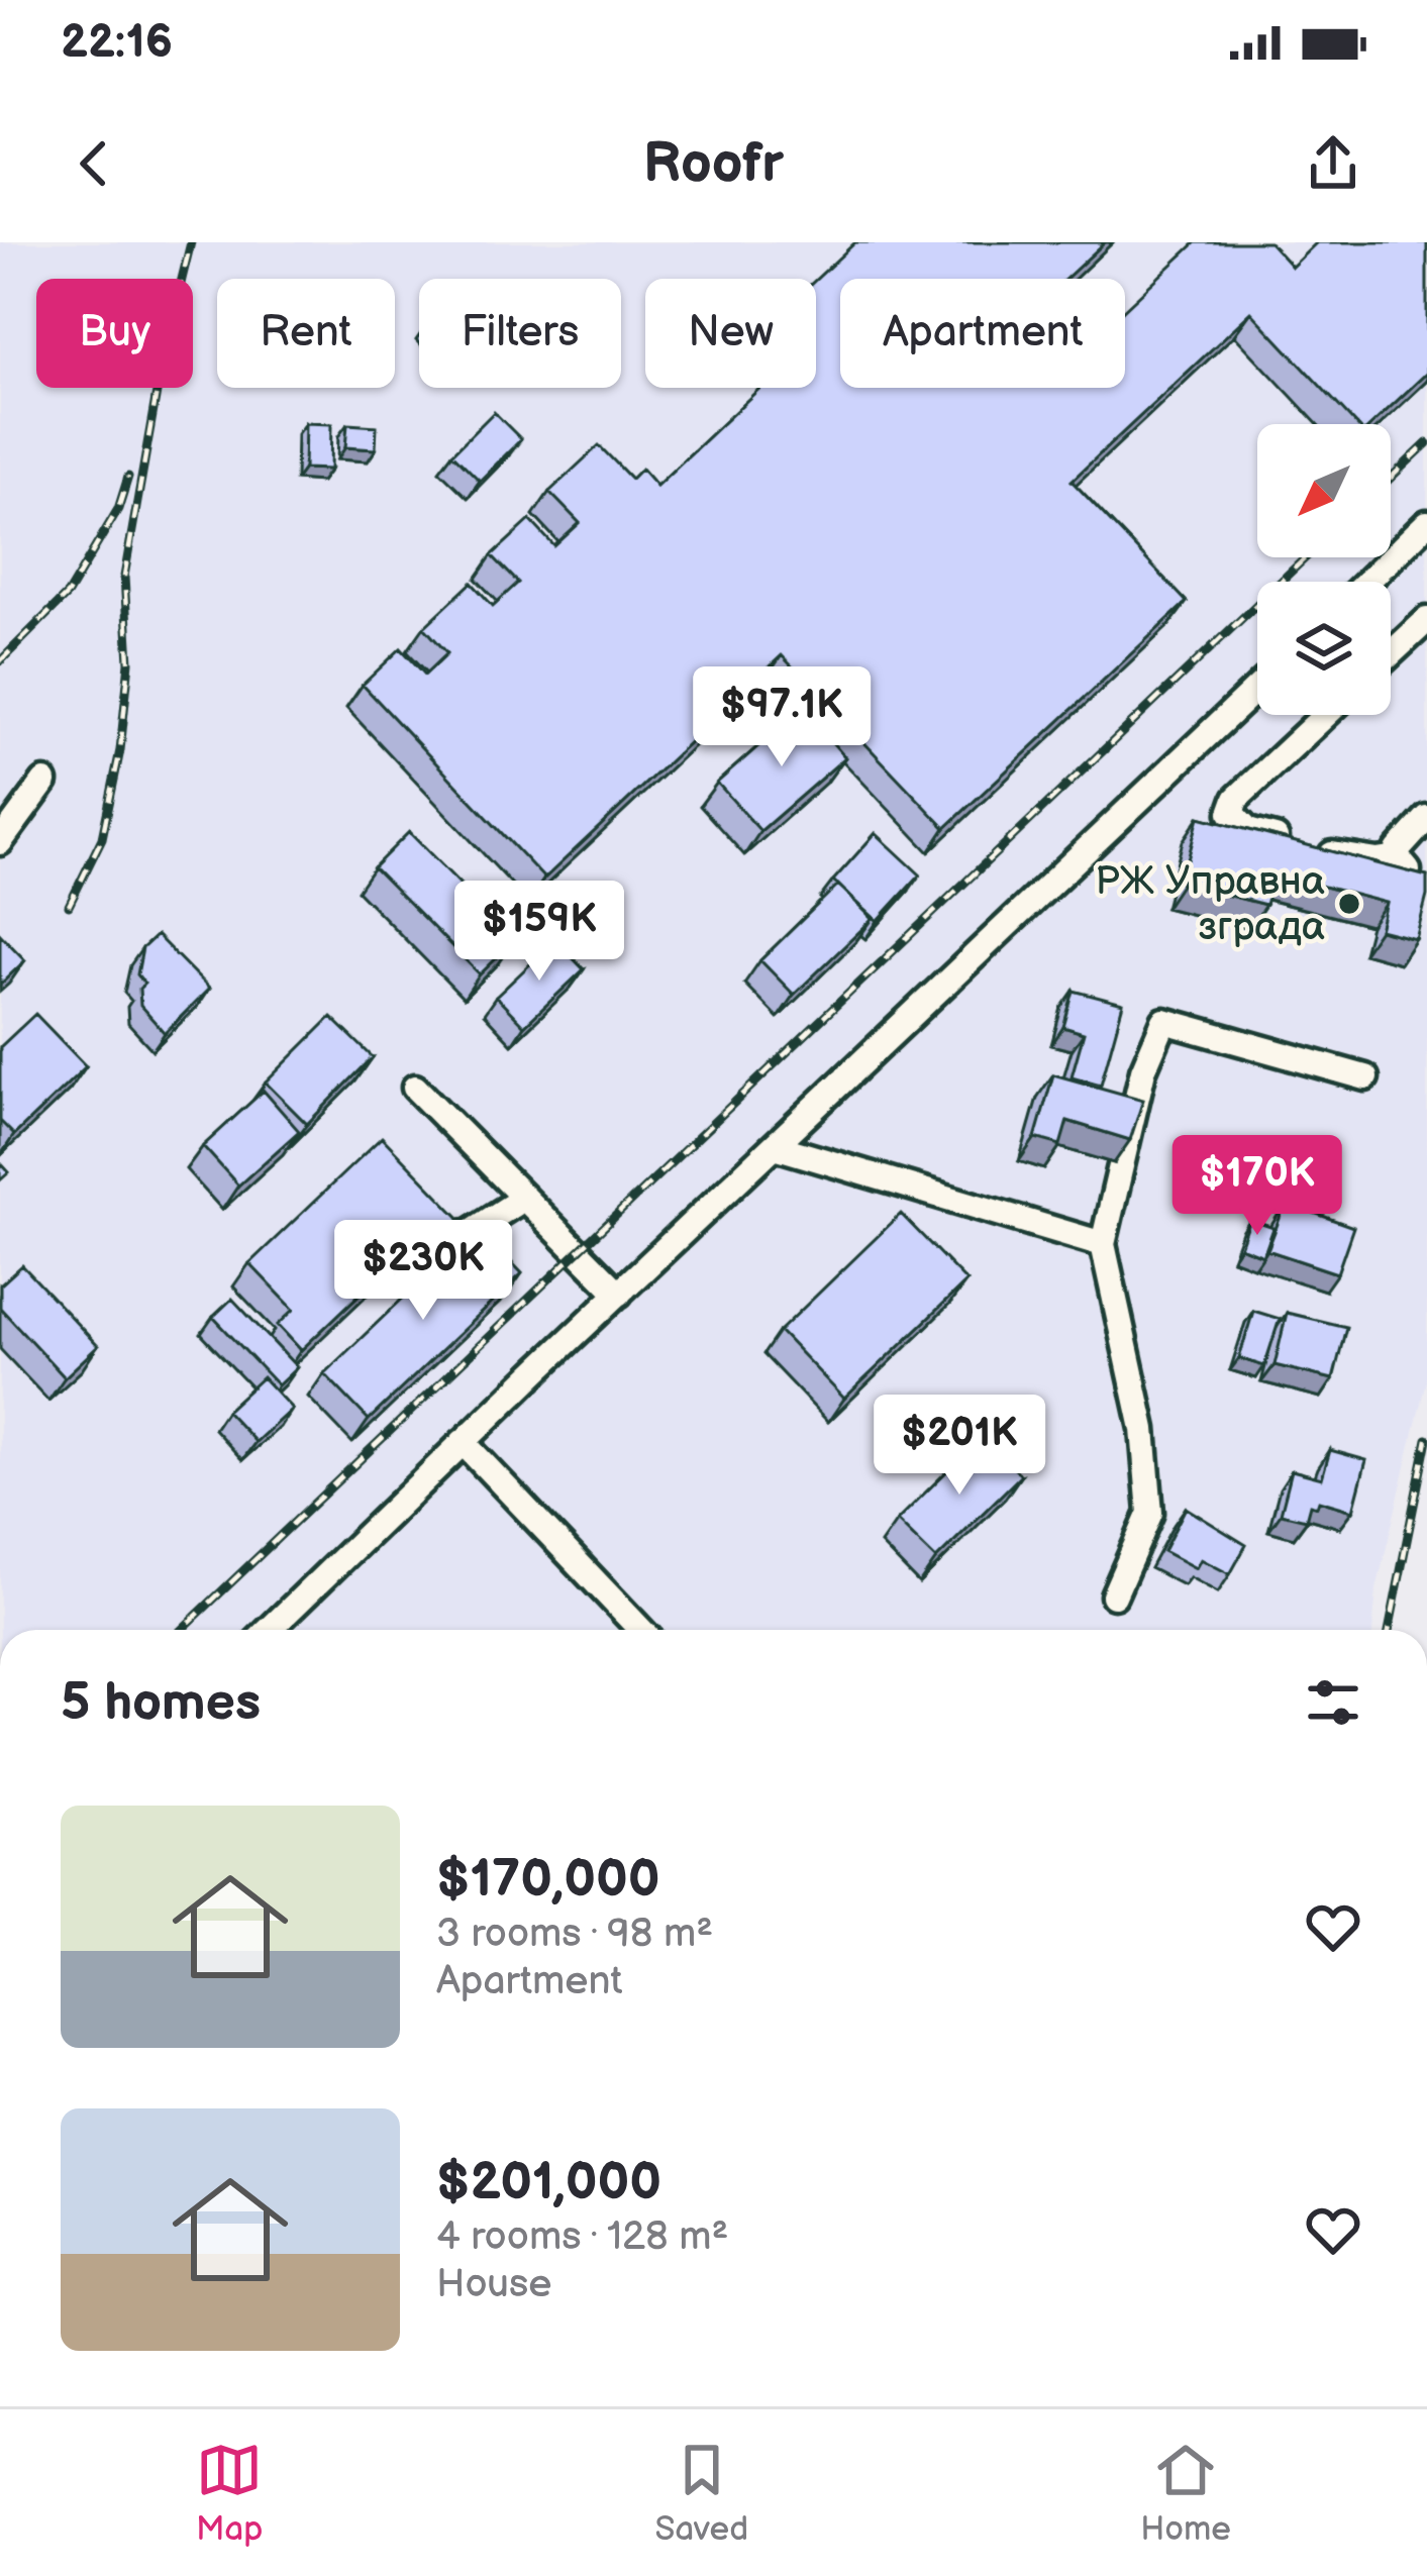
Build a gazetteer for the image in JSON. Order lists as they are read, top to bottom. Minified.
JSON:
{"places":["РЖ Управна зграда"],"north":"bottom left","page":{"status":"22:16","header":"Roofr","chip":["Buy","Rent","Filters","New","Apartment"],"price":["$97.1K","$159K","$170K","$230K","$201K"],"heading":"5 homes","list":[{"name":"$170,000","note":"3 rooms · 98 m² · Apartment"},{"name":"$201,000","note":"4 rooms · 128 m² · House"}],"tabs":["Map","Saved","Home"]}}
